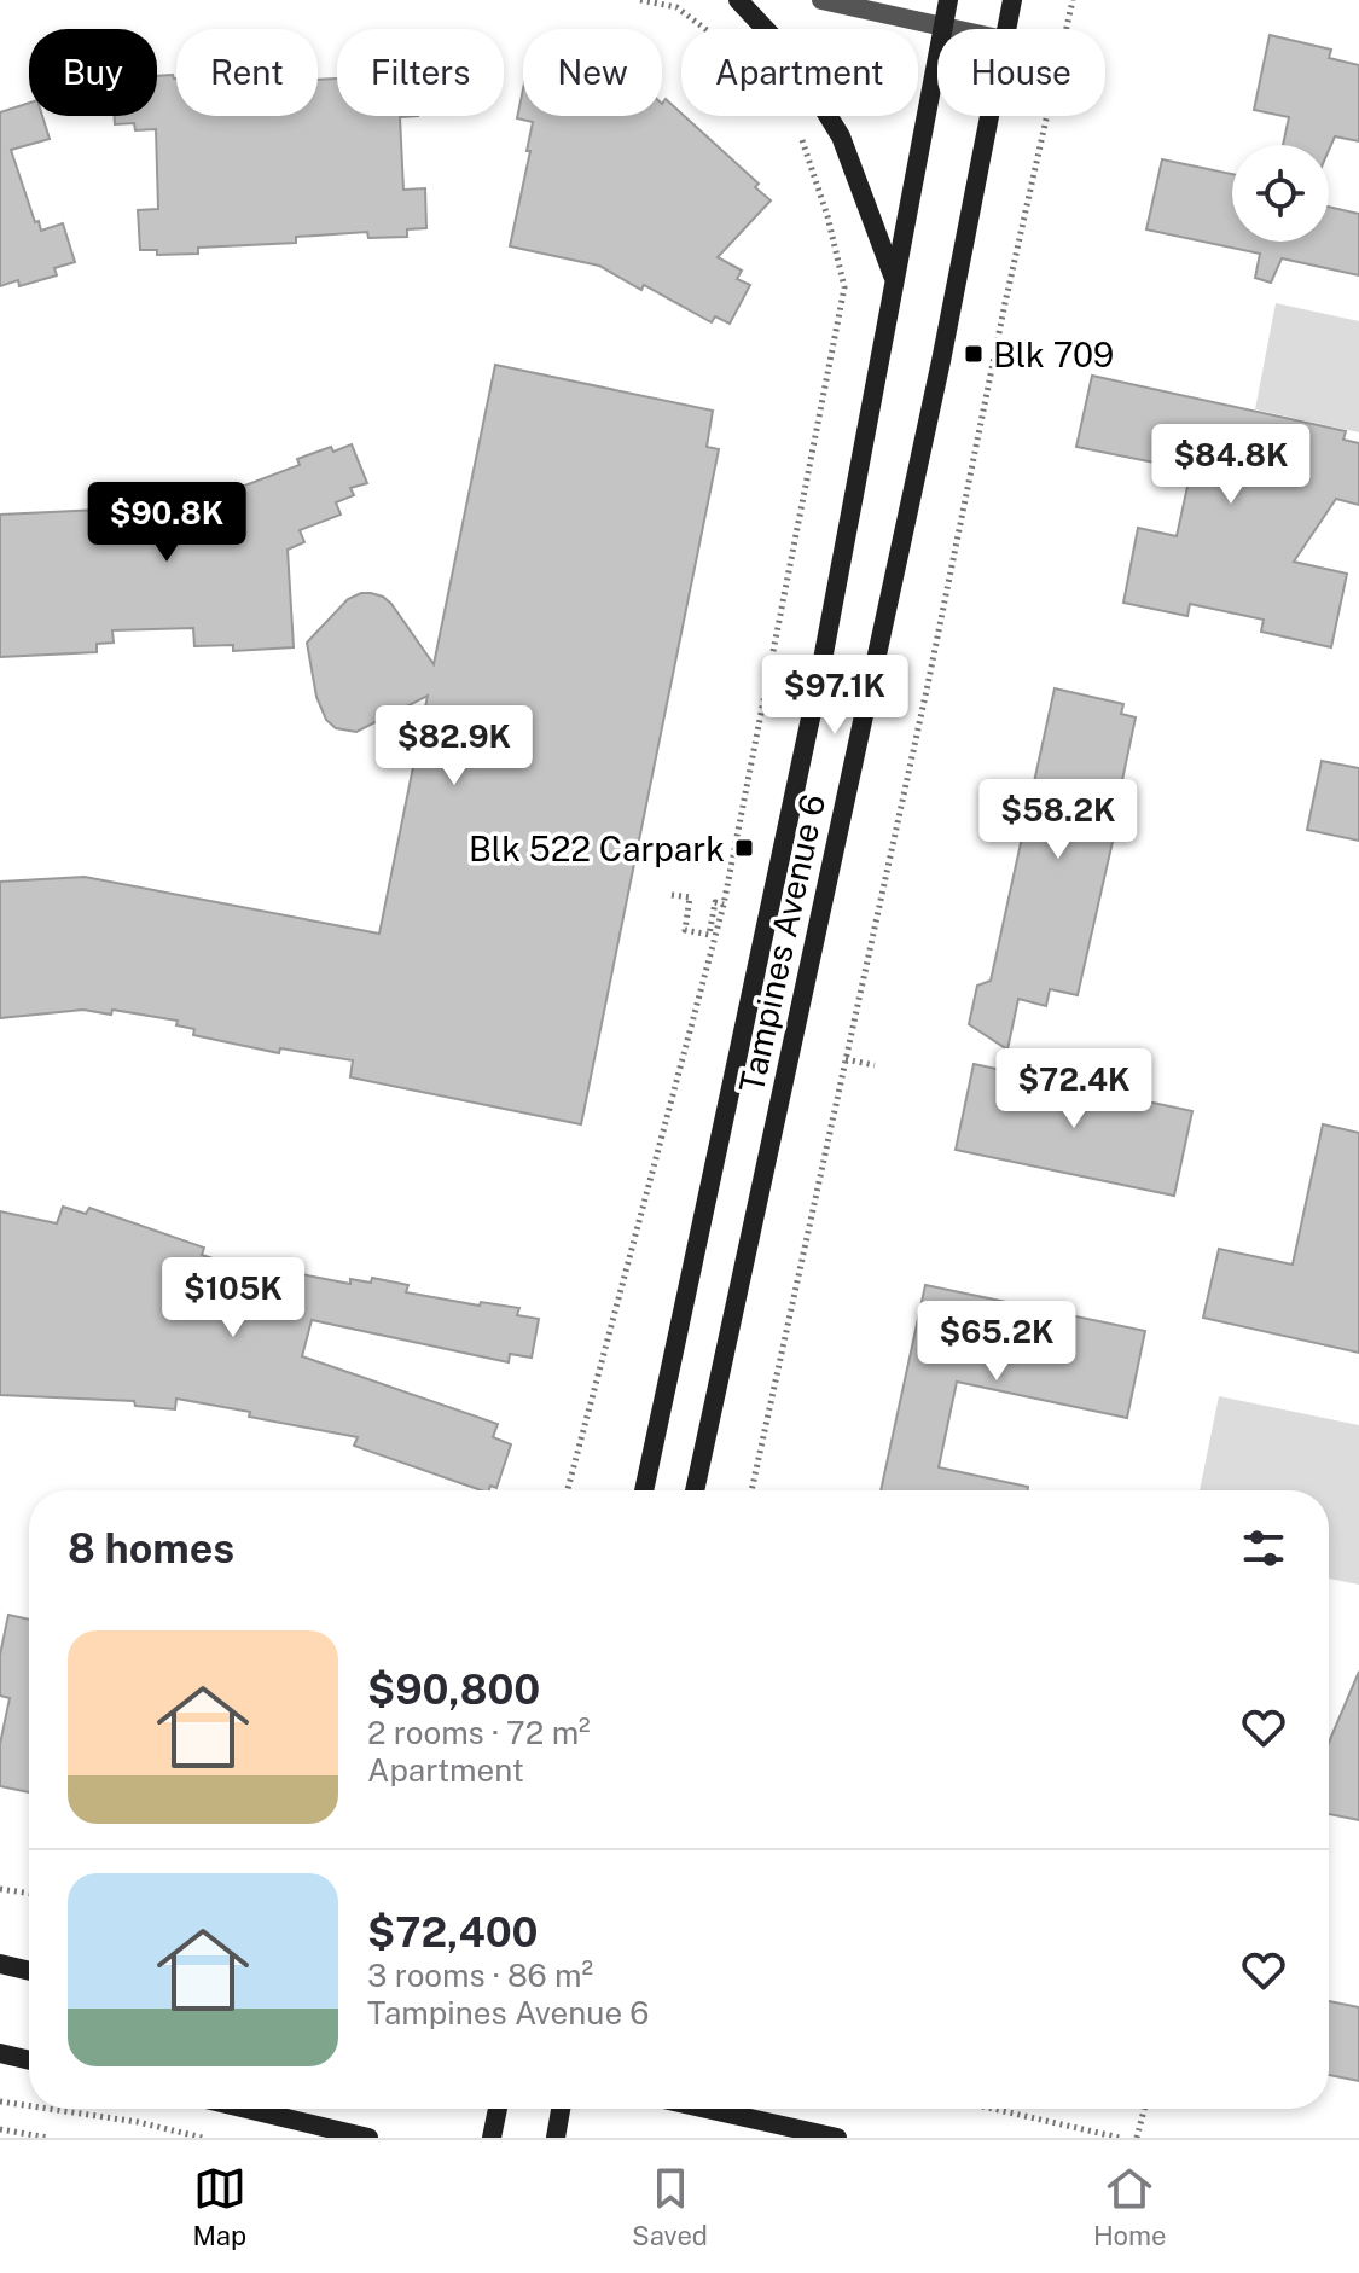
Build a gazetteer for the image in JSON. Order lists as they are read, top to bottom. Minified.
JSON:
{"streets":{"street":["Tampines Avenue 6"]},"places":{"transit":["Blk 709","Blk 522 Carpark"]},"page":{"chip":["Buy","Rent","Filters","New","Apartment","House"],"price":["$84.8K","$90.8K","$97.1K","$82.9K","$58.2K","$72.4K","$105K","$65.2K"],"heading":"8 homes","list":[{"name":"$90,800","note":"2 rooms · 72 m² · Apartment"},{"name":"$72,400","note":"3 rooms · 86 m² · Tampines Avenue 6"}],"tabs":["Map","Saved","Home"]}}
